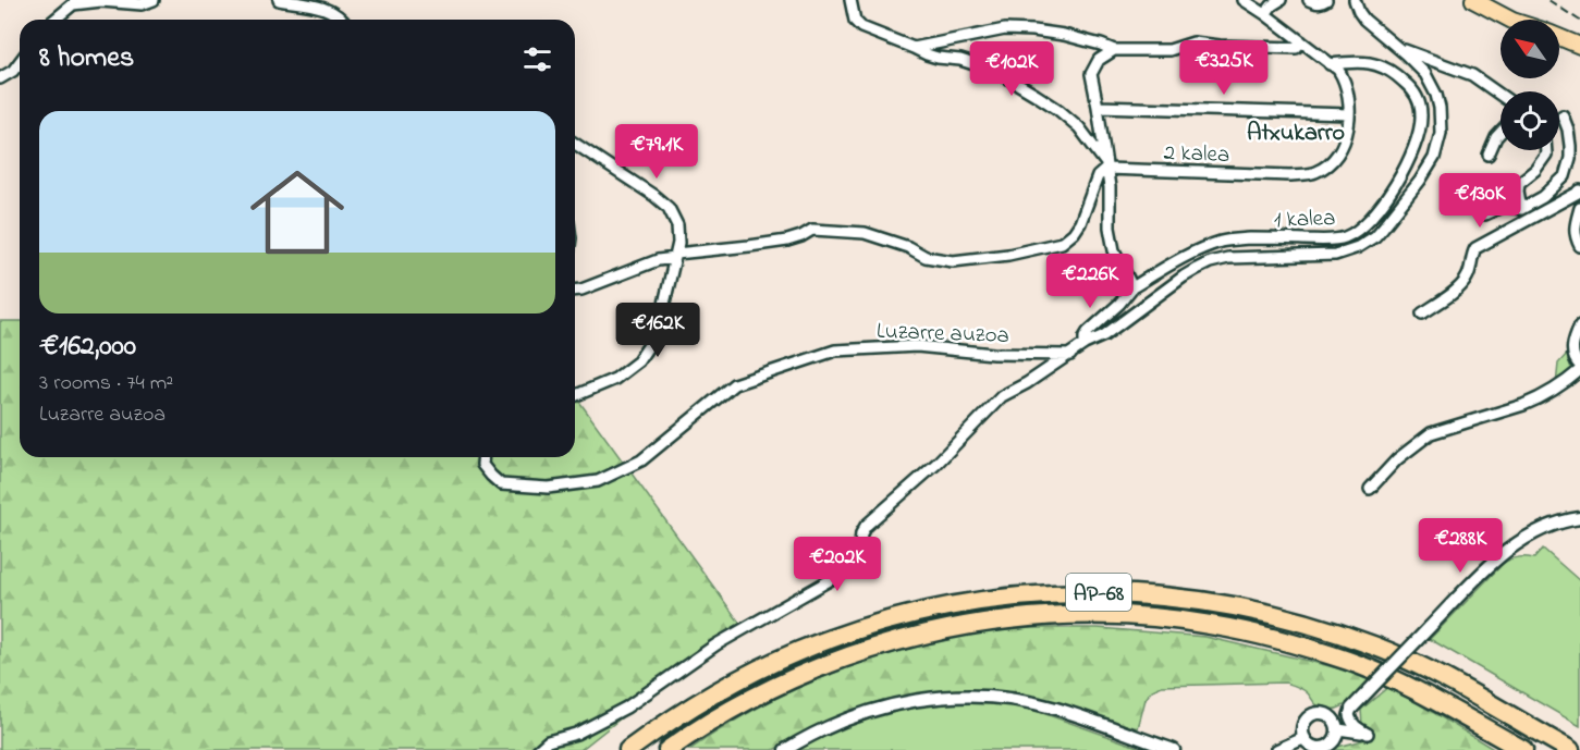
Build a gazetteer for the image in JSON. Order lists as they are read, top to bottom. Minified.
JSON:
{"streets":{"highway":["AP-68"],"street":["2 kalea","1 kalea","Luzarre auzoa"]},"crossings":[["2 kalea","1 kalea"]],"districts":["Atxukarro"],"north":"top left","page":{"heading":"8 homes","price":["€325K","€102K","€79.1K","€130K","€226K","€162K","€288K","€202K"],"list":[{"name":"€162,000","note":"3 rooms · 74 m² · Luzarre auzoa"}]}}
